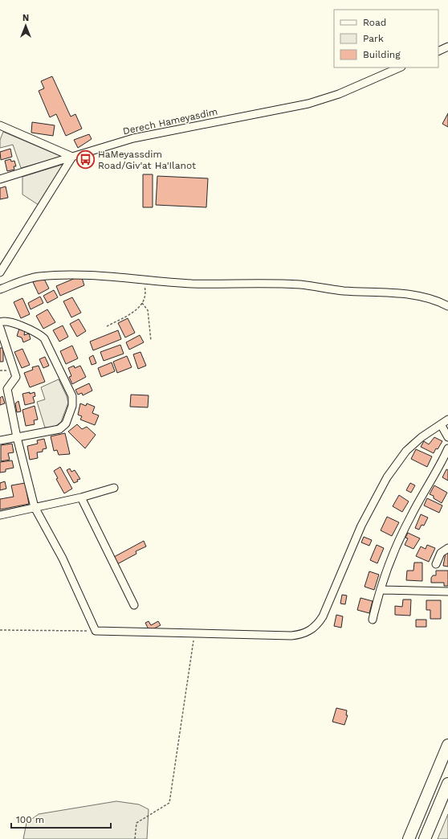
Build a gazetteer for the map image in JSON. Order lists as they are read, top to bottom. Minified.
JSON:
{"streets":{"street":["Derech Hameyasdim"]},"places":{"bus stop":["HaMeyassdim Road/Giv'at Ha'Ilanot"]},"legend":["Road","Park","Building"],"scale_bar":"100 m","north":"top"}
